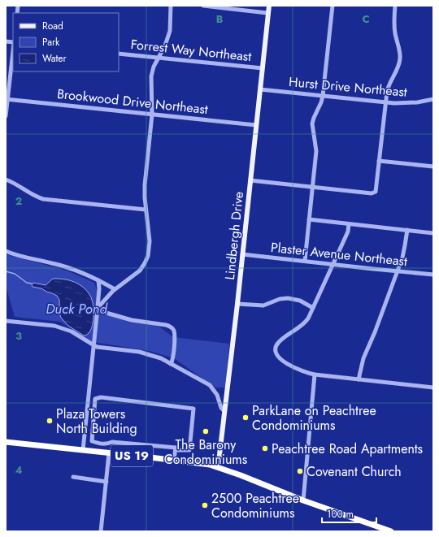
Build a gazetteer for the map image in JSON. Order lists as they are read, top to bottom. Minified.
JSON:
{"streets":{"highway":["US 19"],"main road":["Lindbergh Drive"],"street":["Forrest Way Northeast","Hurst Drive Northeast","Brookwood Drive Northeast","Plaster Avenue Northeast"]},"crossings":[["Forrest Way Northeast","Lindbergh Drive"],["Hurst Drive Northeast","Lindbergh Drive"],["Brookwood Drive Northeast","Lindbergh Drive"],["Lindbergh Drive","Plaster Avenue Northeast"],["Lindbergh Drive","US 19"]],"water":["Duck Pond"],"places":["ParkLane on Peachtree Condominiums","Plaza Towers North Building","The Barony Condominiums","Peachtree Road Apartments","Covenant Church","2500 Peachtree Condominiums"],"legend":["Road","Park","Water"],"scale_bar":"100 m","grid":{"columns":["B","C"],"rows":["2","3","4"]}}
